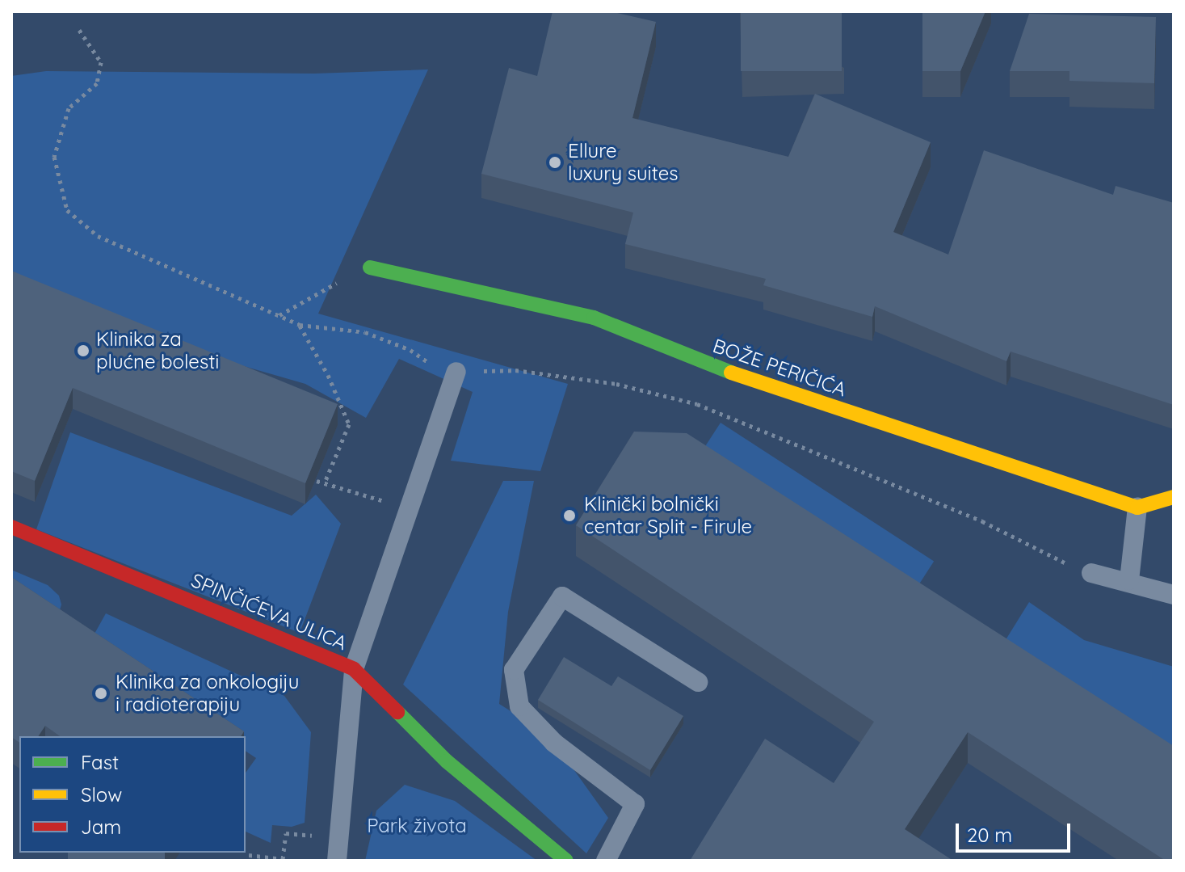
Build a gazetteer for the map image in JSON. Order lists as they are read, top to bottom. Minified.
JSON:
{"streets":{"street":["BOŽE PERIČIĆA","SPINČIĆEVA ULICA"]},"parks":["Park života"],"places":["Ellure luxury suites","Klinika za plućne bolesti","Klinički bolnički centar Split - Firule","Klinika za onkologiju i radioterapiju"],"legend":["Fast","Slow","Jam"],"scale_bar":"20 m"}
